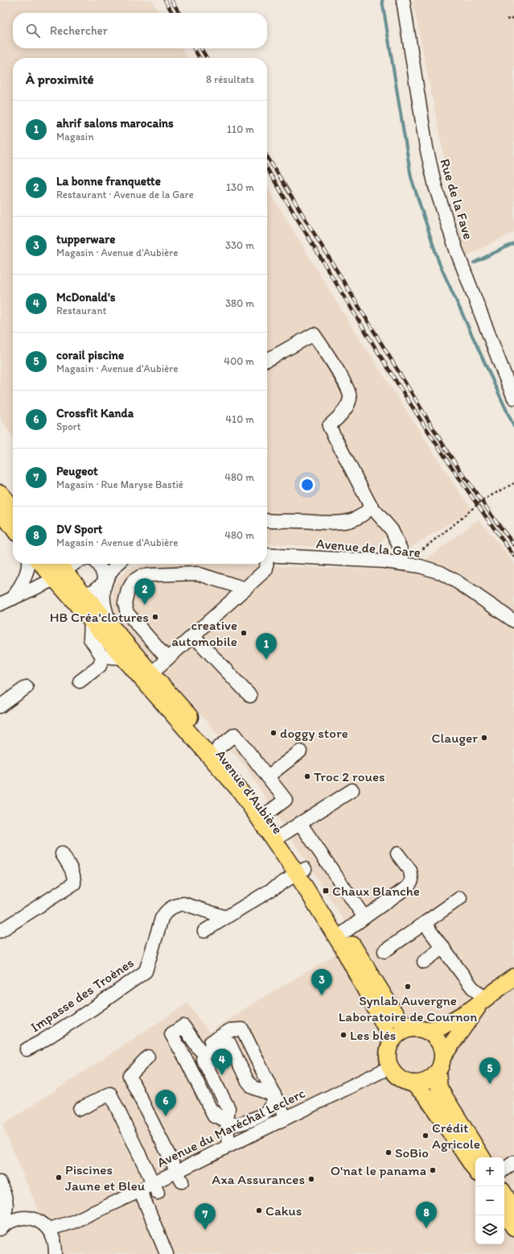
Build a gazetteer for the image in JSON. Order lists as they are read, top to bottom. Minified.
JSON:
{"streets":{"main road":["Avenue d'Aubière"],"street":["Rue de la Fave","Avenue de la Gare","Impasse des Troènes","Avenue du Maréchal Leclerc"]},"crossings":[["Avenue d'Aubière","Avenue du Maréchal Leclerc"]],"places":{"other":["HB Créa'clotures","creative automobile","doggy store","Clauger","Troc 2 roues","Synlab Auvergne Laboratoire de Cournon","Les blés","Crédit Agricole","SoBio","O'nat le panama","Piscines Jaune et Bleu","Axa Assurances","Cakus"],"transit":["Chaux Blanche"]},"page":{"search":"Rechercher","heading":["À proximité","8 résultats"],"list":[{"mark":"1","name":"ahrif salons marocains","note":"Magasin","value":"110 m"},{"mark":"2","name":"La bonne franquette","note":"Restaurant · Avenue de la Gare","value":"130 m"},{"mark":"3","name":"tupperware","note":"Magasin · Avenue d'Aubière","value":"330 m"},{"mark":"4","name":"McDonald's","note":"Restaurant","value":"380 m"},{"mark":"5","name":"corail piscine","note":"Magasin · Avenue d'Aubière","value":"400 m"},{"mark":"6","name":"Crossfit Kanda","note":"Sport","value":"410 m"},{"mark":"7","name":"Peugeot","note":"Magasin · Rue Maryse Bastié","value":"480 m"},{"mark":"8","name":"DV Sport","note":"Magasin · Avenue d'Aubière","value":"480 m"}],"pins":["2","1","3","4","5","6","8","7"],"map_buttons":["+","−"]}}
